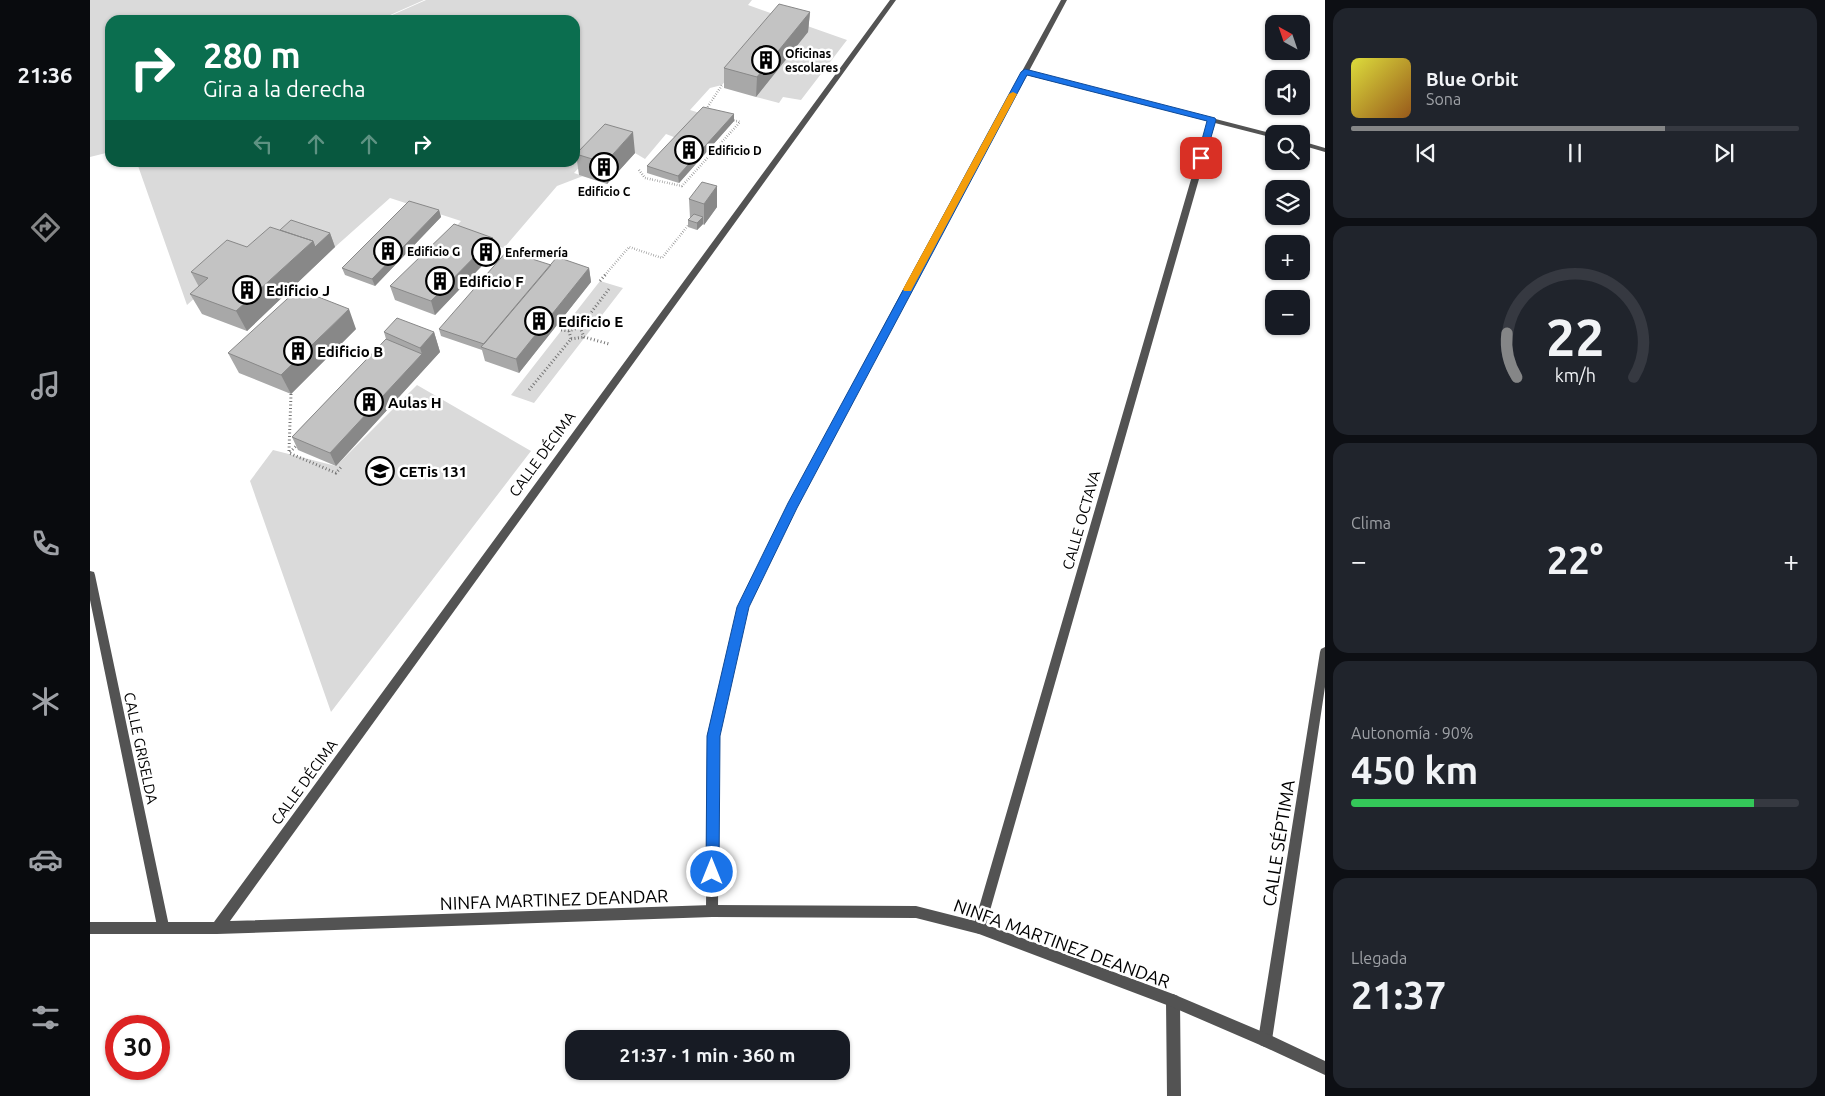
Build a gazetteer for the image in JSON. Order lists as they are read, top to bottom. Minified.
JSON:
{"streets":{"street":["CALLE DÉCIMA","CALLE OCTAVA","CALLE GRISELDA","CALLE SÉPTIMA","NINFA MARTINEZ DEANDAR"]},"crossings":[["CALLE DÉCIMA","NINFA MARTINEZ DEANDAR"],["CALLE OCTAVA","NINFA MARTINEZ DEANDAR"],["CALLE GRISELDA","NINFA MARTINEZ DEANDAR"],["CALLE SÉPTIMA","NINFA MARTINEZ DEANDAR"]],"places":{"building":["Oficinas escolares","Edificio D","Edificio C","Edificio G","Enfermería","Edificio F","Edificio J","Edificio E","Edificio B","Aulas H"],"school or university":["CETis 131"]},"north":"top left","page":{"tabs":"21:36","map_buttons":["+","−"],"turn":["280 m","Gira a la derecha"],"song":["Blue Orbit","Sona"],"tile":["Clima",["Autonomía · 90%","450 km"],["Llegada","21:37"]],"heat":["−","22°","+"],"limit":"30","trip":"21:37 · 1 min · 360 m","gauge":["22","km/h"]}}
